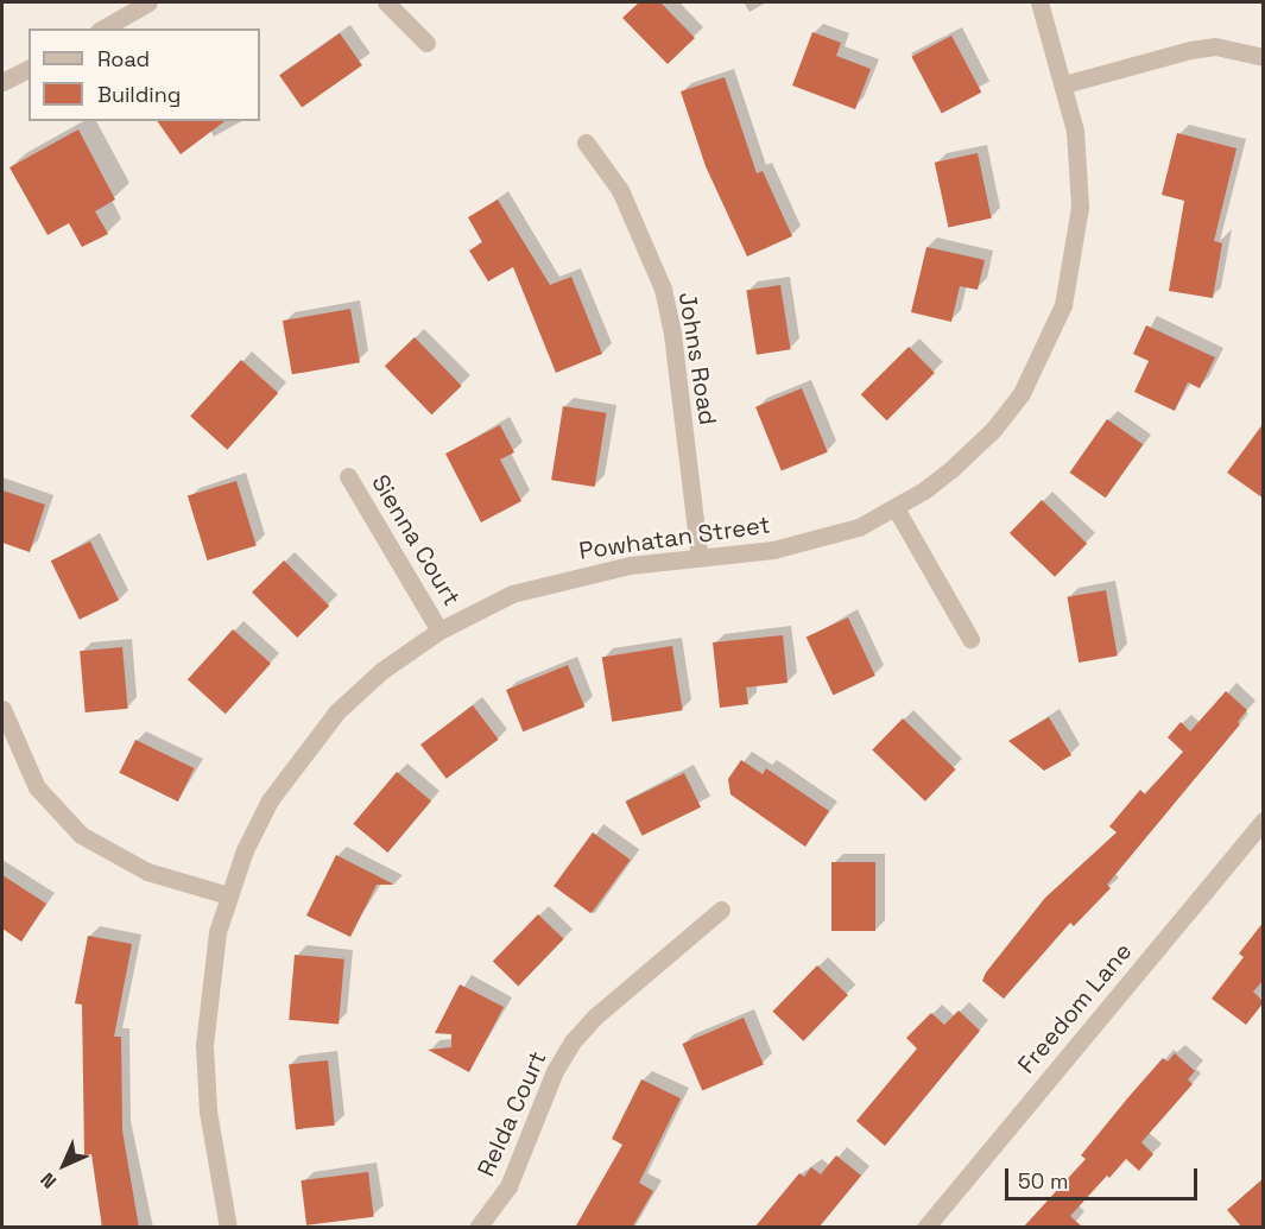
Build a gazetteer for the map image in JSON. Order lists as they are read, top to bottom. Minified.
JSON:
{"streets":{"street":["Johns Road","Powhatan Street","Sienna Court","Freedom Lane","Relda Court"]},"crossings":[["Johns Road","Powhatan Street"],["Powhatan Street","Sienna Court"]],"legend":["Road","Building"],"scale_bar":"50 m","north":"bottom left"}
